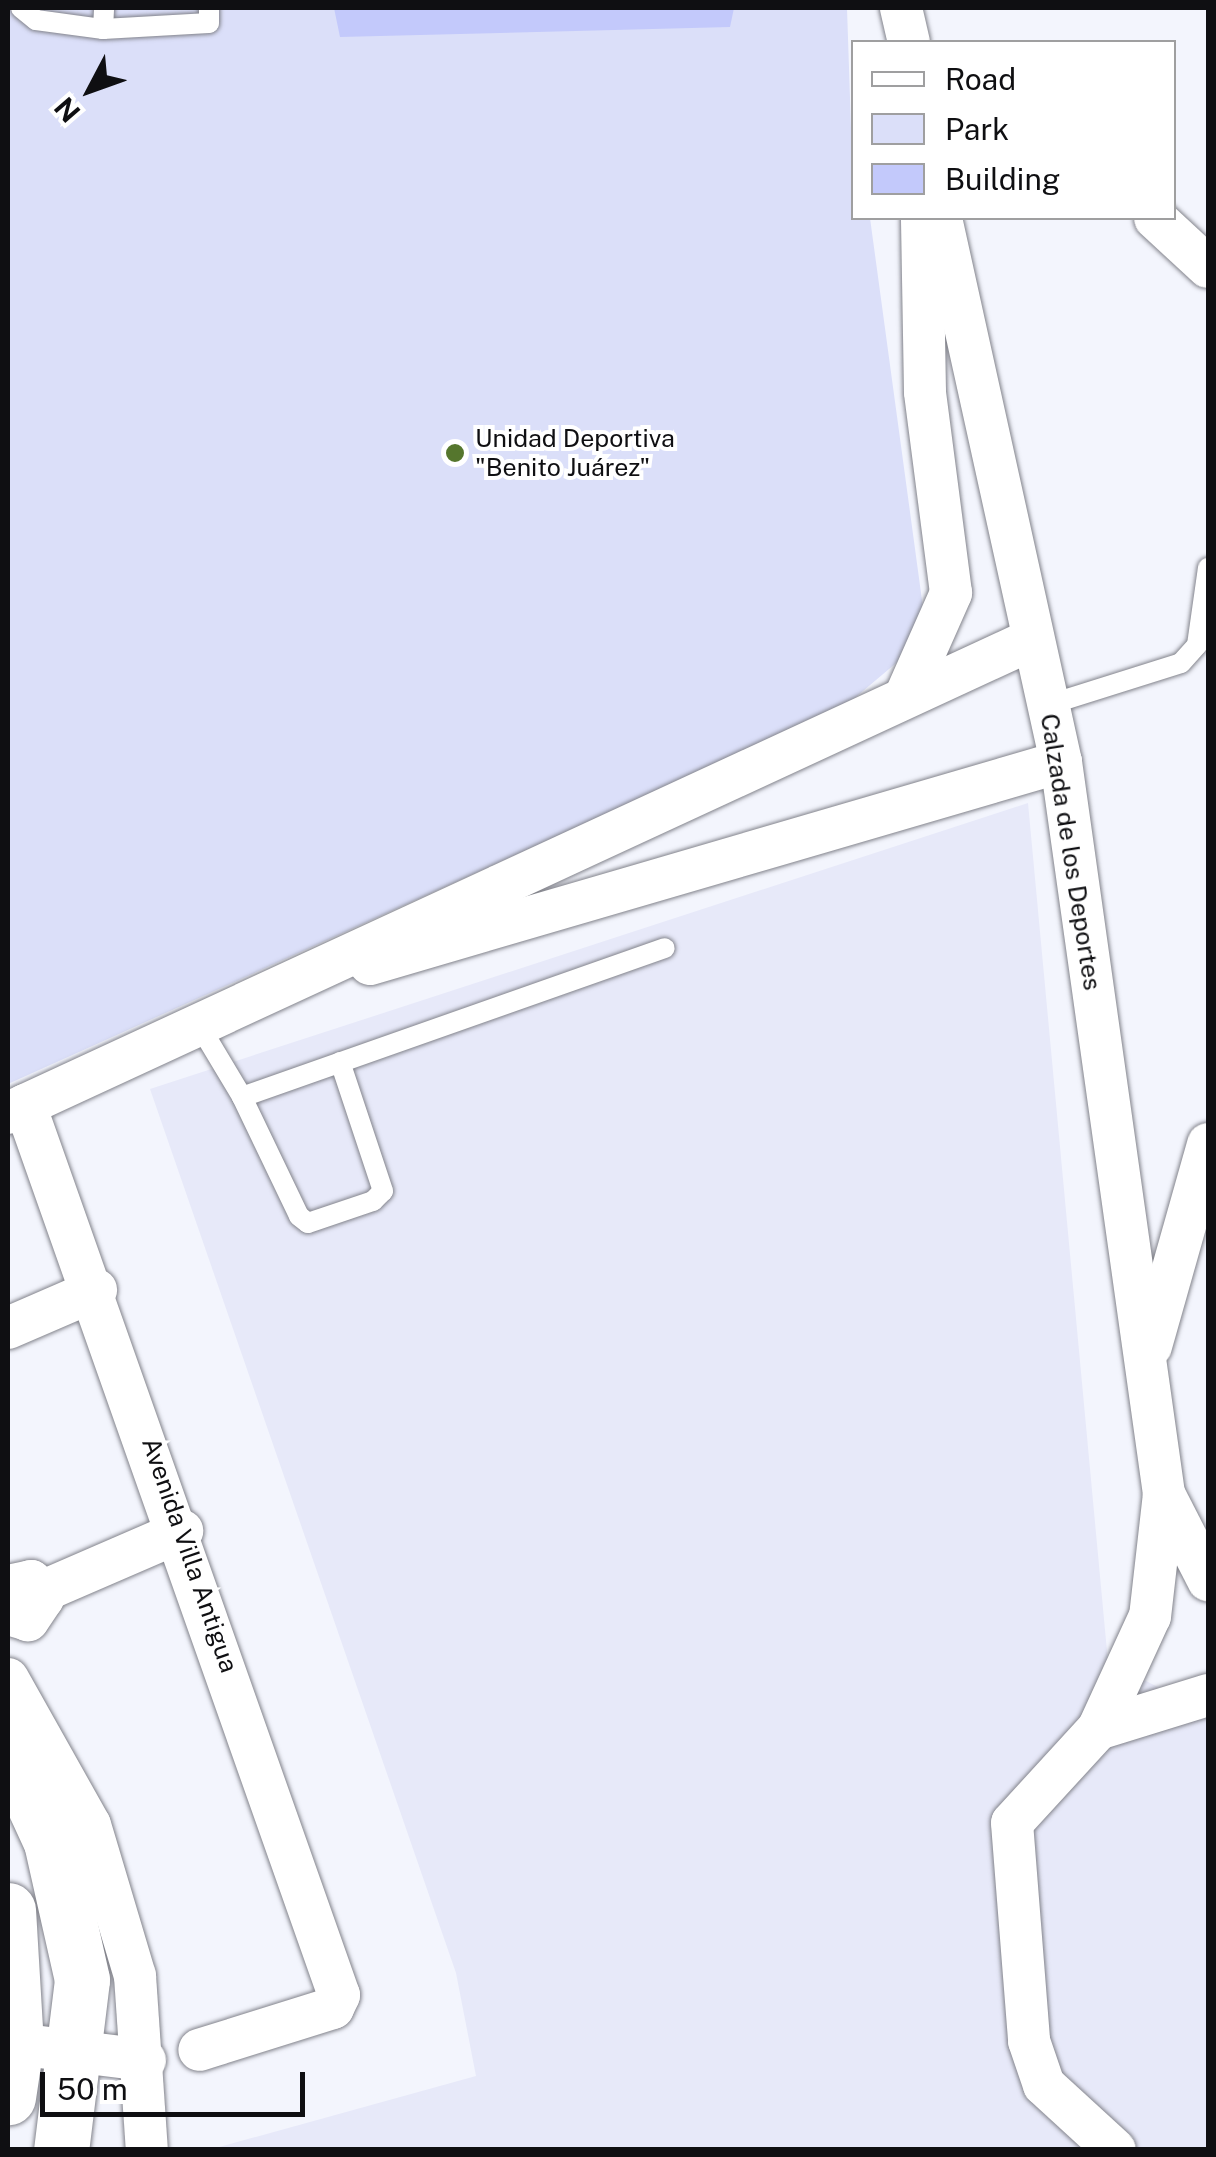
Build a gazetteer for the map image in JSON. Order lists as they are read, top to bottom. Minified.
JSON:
{"streets":{"street":["Calzada de los Deportes","Avenida Villa Antigua"]},"places":["Unidad Deportiva \"Benito Juárez\""],"legend":["Road","Park","Building"],"scale_bar":"50 m","north":"bottom left"}
